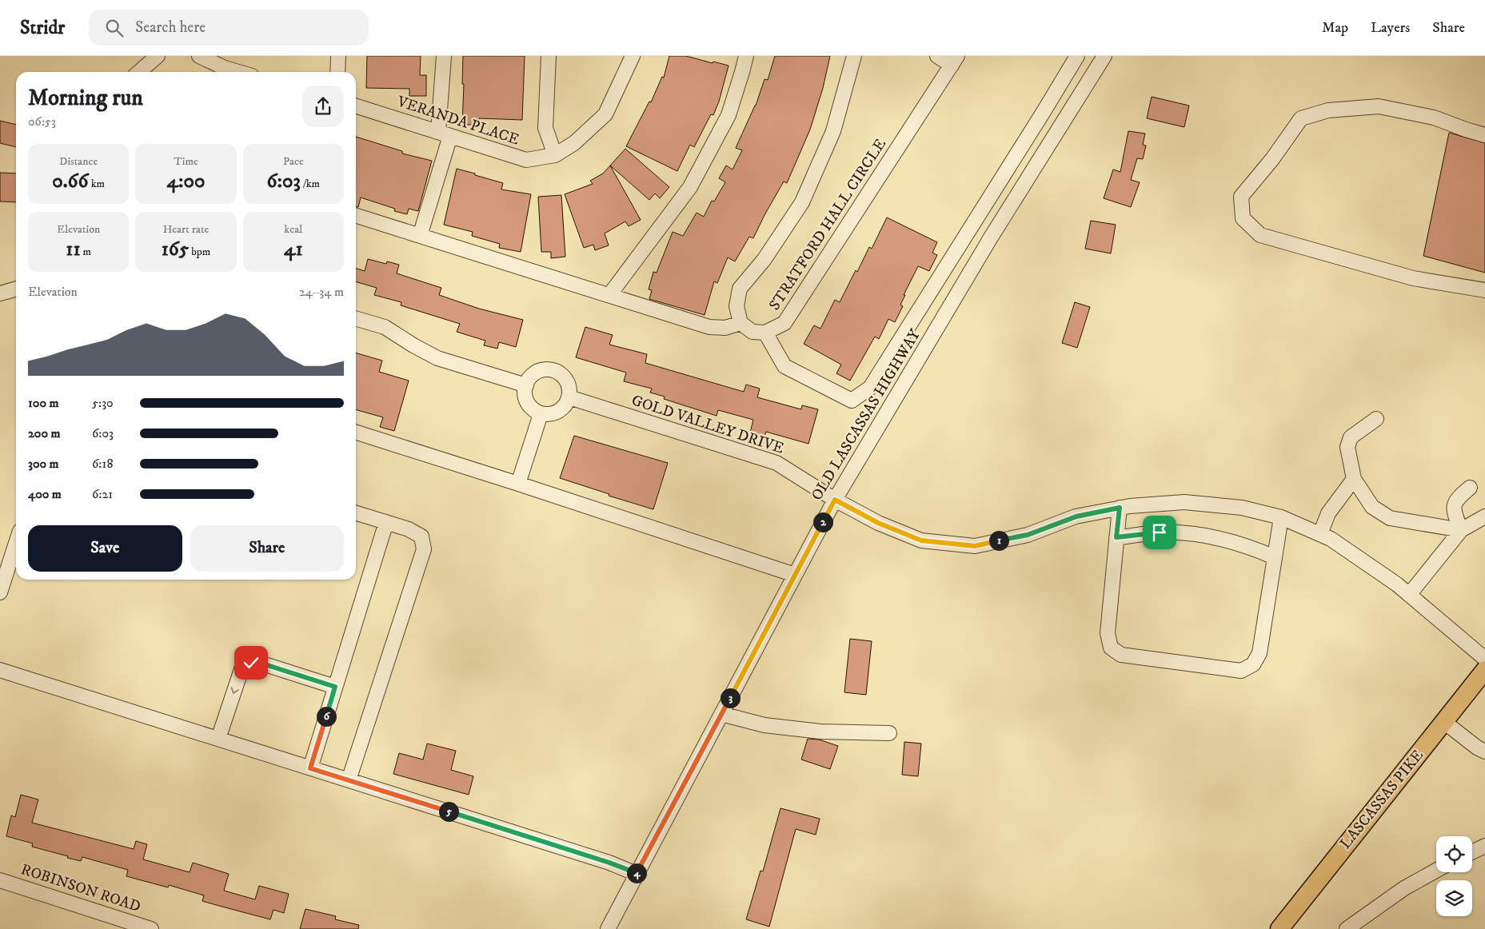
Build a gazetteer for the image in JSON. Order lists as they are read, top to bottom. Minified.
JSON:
{"streets":{"main road":["LASCASSAS PIKE"],"street":["VERANDA PLACE","STRATFORD HALL CIRCLE","OLD LASCASSAS HIGHWAY","GOLD VALLEY DRIVE","ROBINSON ROAD"]},"crossings":[["OLD LASCASSAS HIGHWAY","GOLD VALLEY DRIVE"]],"page":{"header":"Stridr","search":"Search here","nav":["Map","Layers","Share"],"heading":["Morning run","06:53"],"stats":[["Distance","0.66 km"],["Time","4:00"],["Pace","6:03 /km"],["Elevation","11 m"],["Heart rate","165 bpm"],["kcal","41"]],"chart":["Elevation","24–34 m"],"list":[{"name":"100 m","note":"5:30"},{"name":"200 m","note":"6:03"},{"name":"300 m","note":"6:18"},{"name":"400 m","note":"6:21"}],"pins":["2","1","3","6","5","4"],"buttons":["Save","Share"]}}
